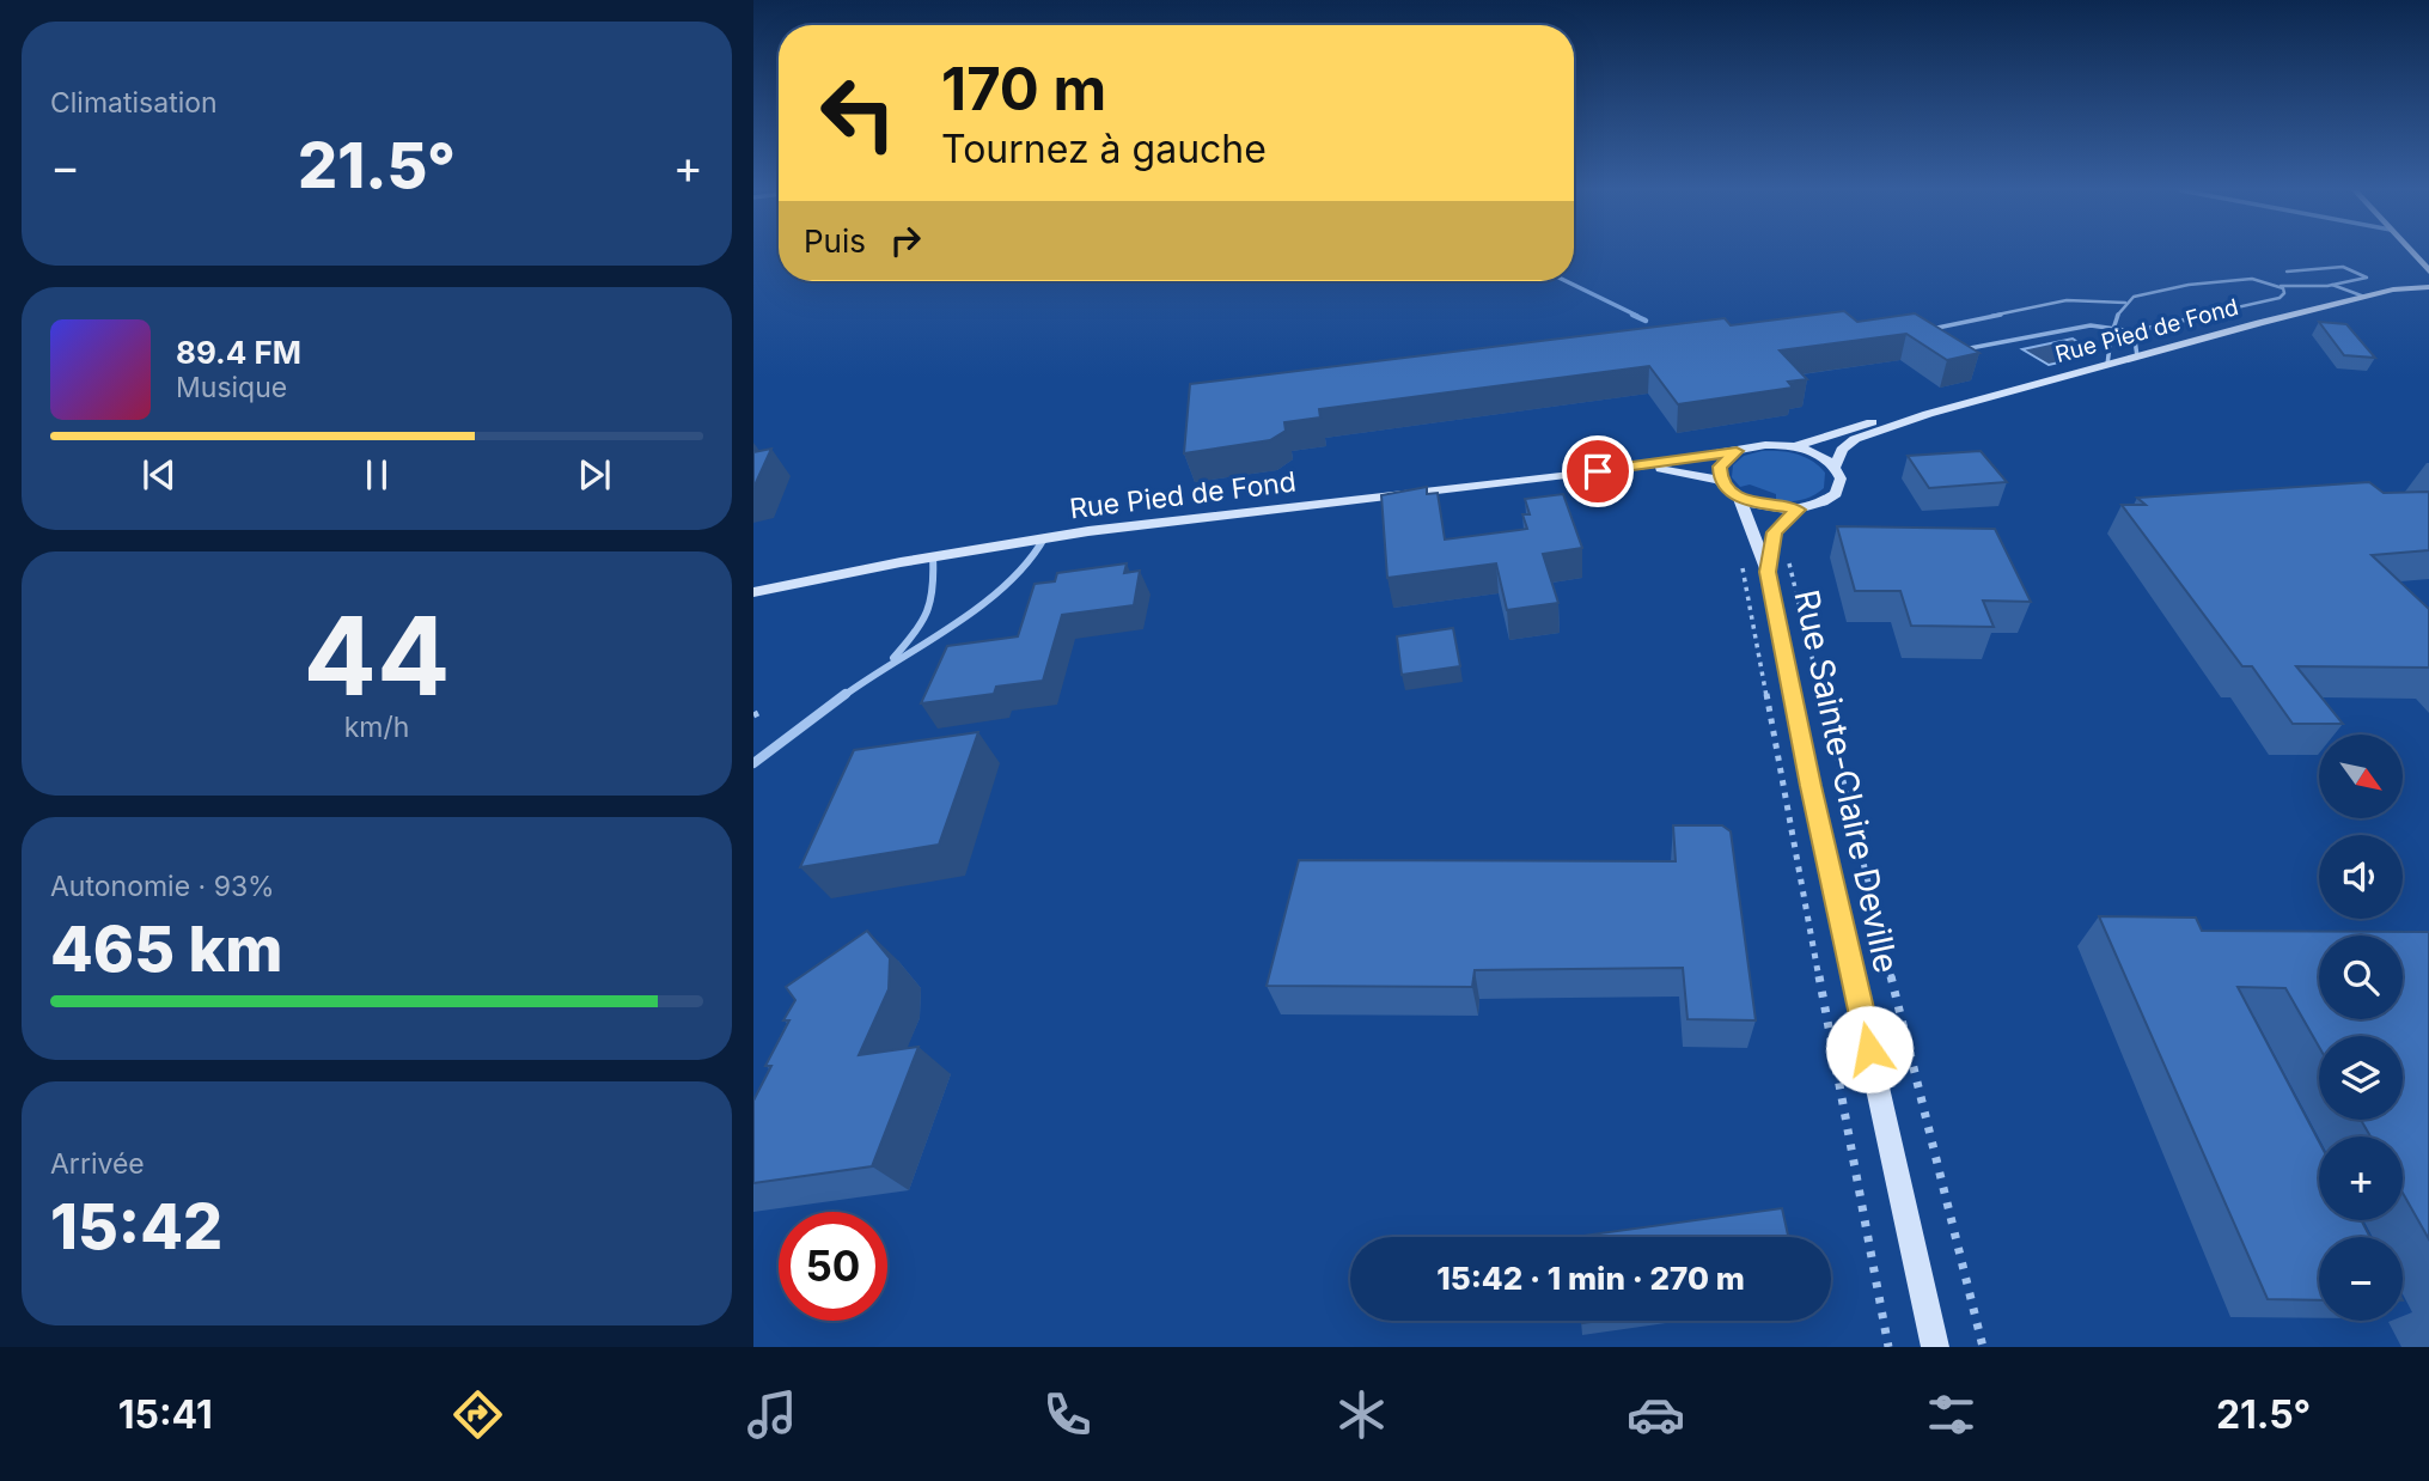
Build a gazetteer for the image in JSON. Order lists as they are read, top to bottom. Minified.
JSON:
{"streets":{"main road":["Rue Pied de Fond","Rue Sainte-Claire Deville"]},"north":"bottom right","page":{"tile":["Climatisation",["44","km/h"],["Autonomie · 93%","465 km"],["Arrivée","15:42"]],"turn":["170 m","Tournez à gauche"],"heat":["−","21.5°","+"],"then":"Puis","song":["89.4 FM","Musique"],"map_buttons":["+","−"],"limit":"50","trip":"15:42 · 1 min · 270 m","tabs":["15:41","21.5°"]}}
